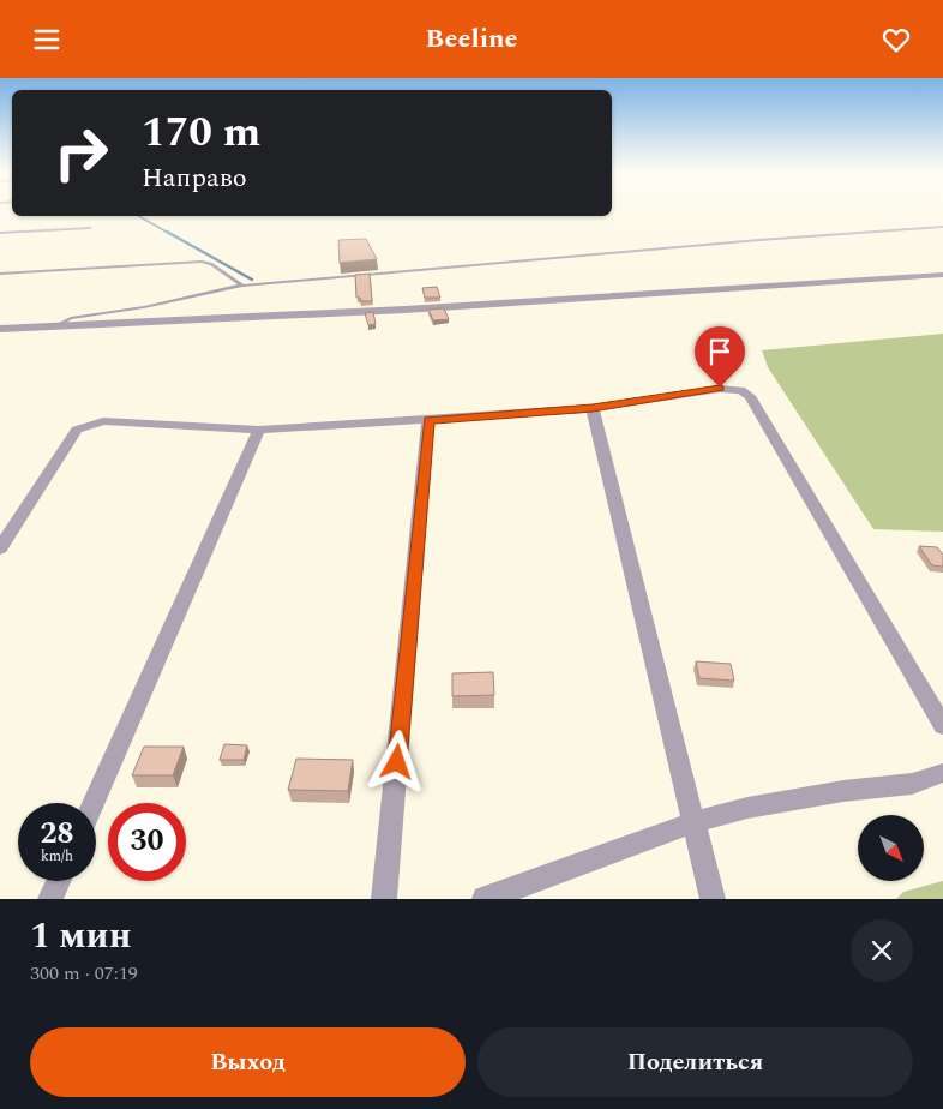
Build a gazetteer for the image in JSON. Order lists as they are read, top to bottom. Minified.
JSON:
{"north":"bottom right","page":{"header":"Beeline","turn":["170 m","Направо"],"speed":"28 km/h","limit":"30","heading":["1 мин","300 m · 07:19"],"buttons":["Выход","Поделиться"]}}
